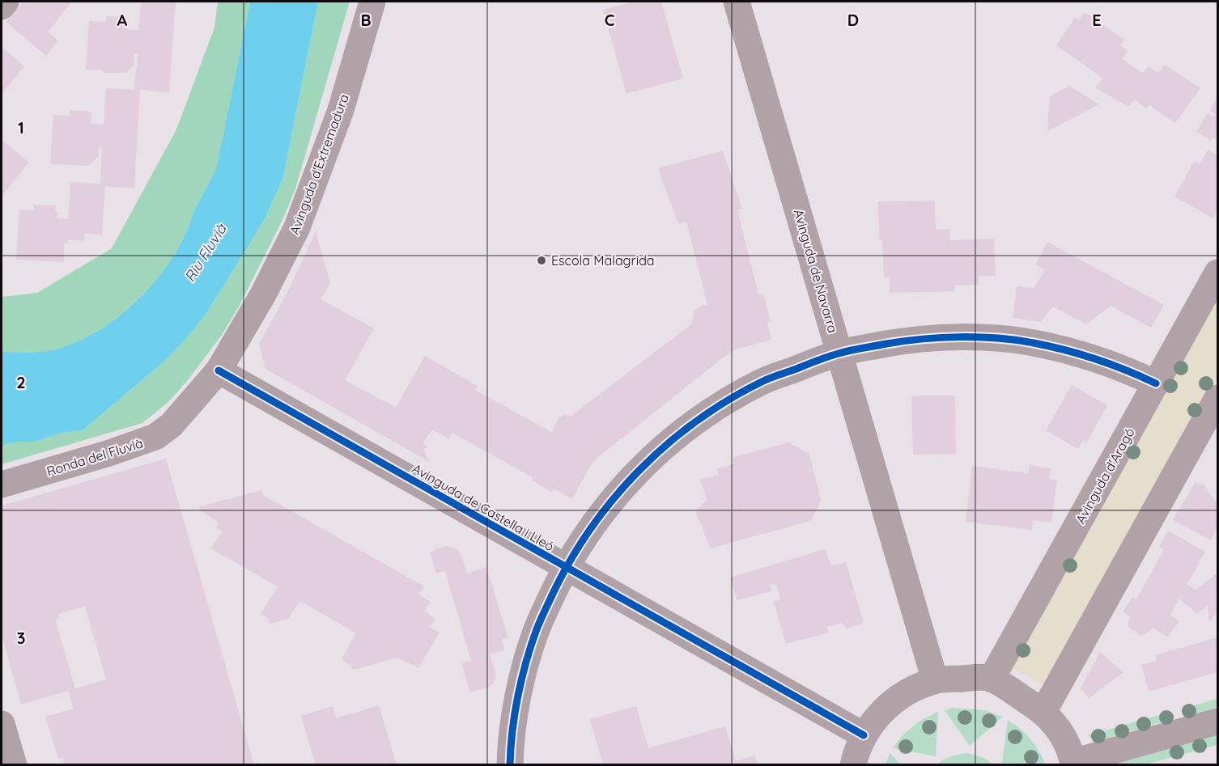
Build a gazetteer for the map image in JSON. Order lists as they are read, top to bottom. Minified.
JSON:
{"streets":{"street":["Avinguda d'Extremadura","Avinguda de Navarra","Ronda del Fluvià","Avinguda d'Aragó","Avinguda de Castella i Lleó"]},"crossings":[["Avinguda d'Extremadura","Ronda del Fluvià"],["Avinguda d'Extremadura","Avinguda de Castella i Lleó"],["Ronda del Fluvià","Avinguda de Castella i Lleó"]],"water":["Riu Fluvià"],"places":["Escola Malagrida"],"grid":{"columns":["A","B","C","D","E"],"rows":["1","2","3"]}}
